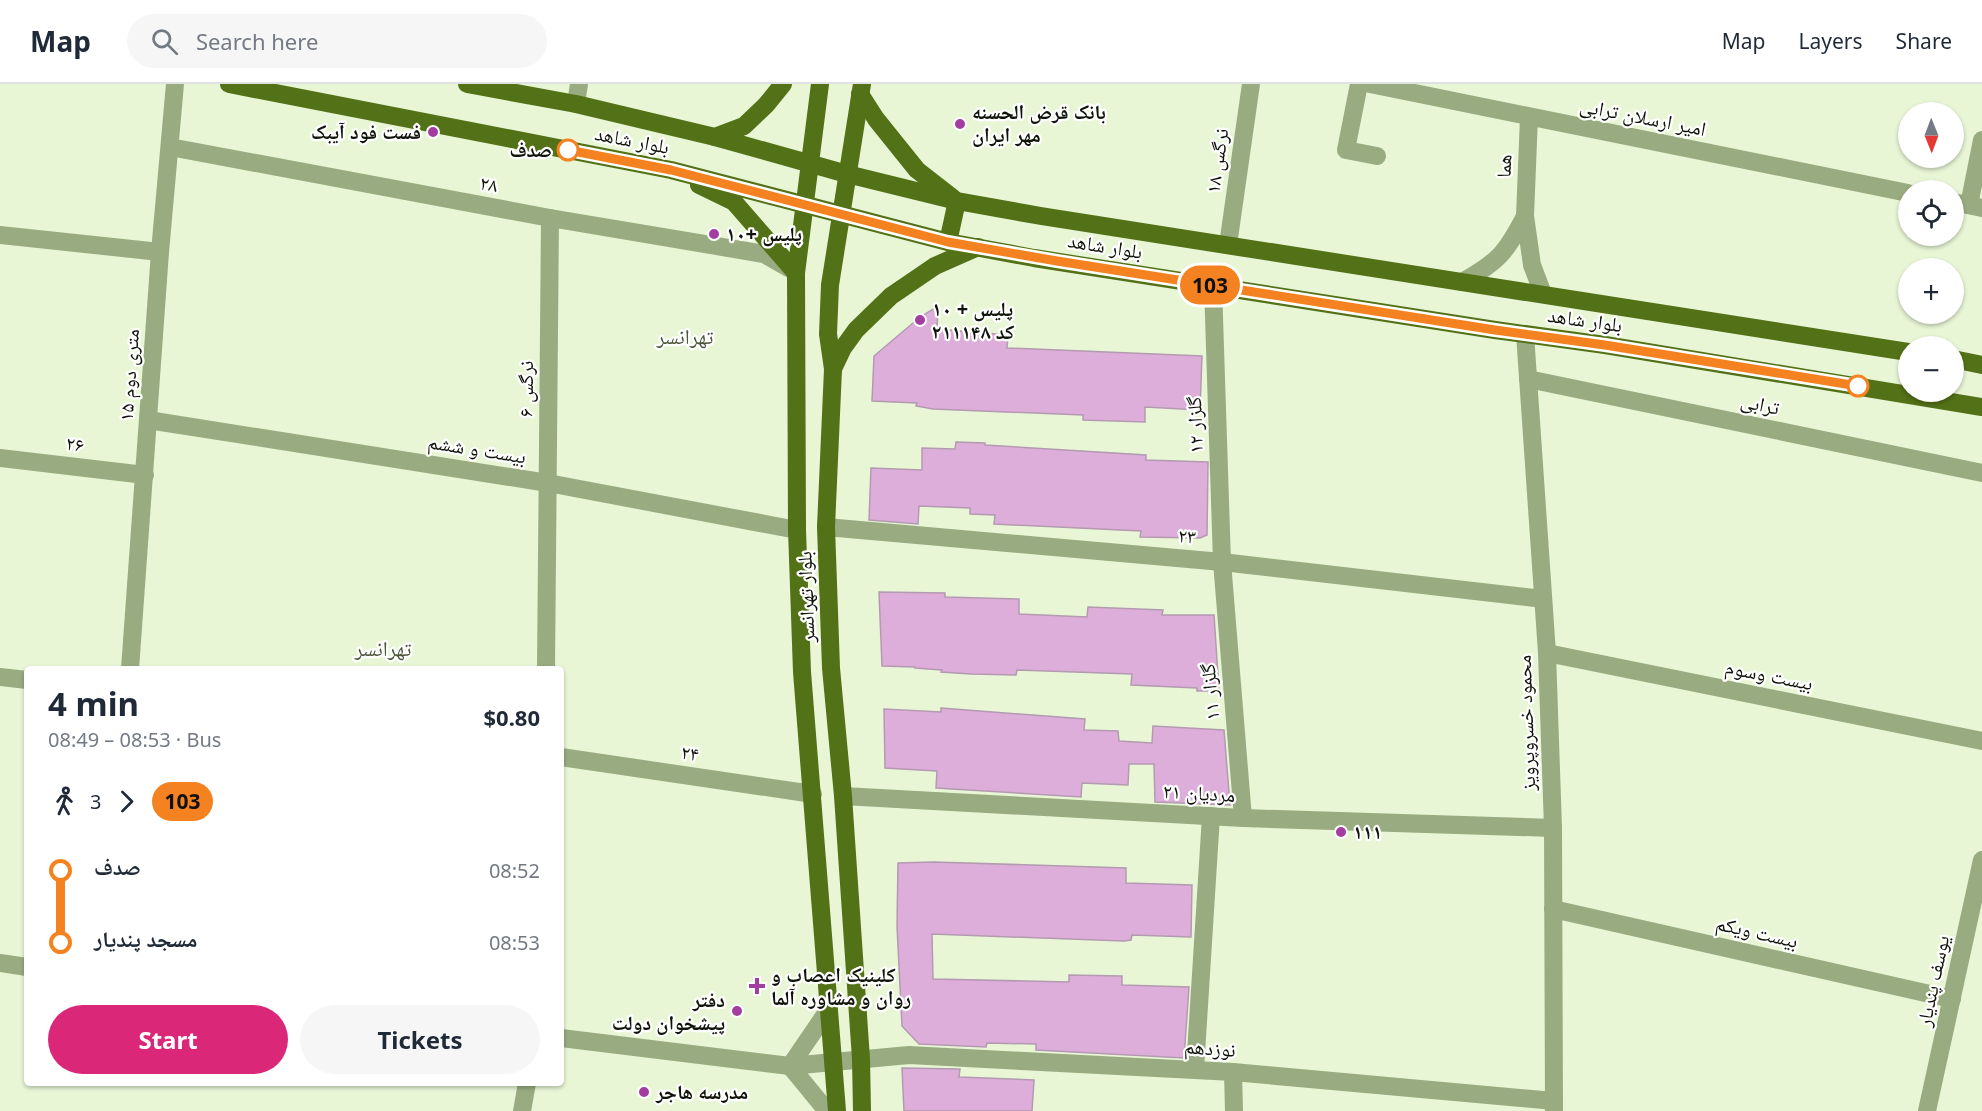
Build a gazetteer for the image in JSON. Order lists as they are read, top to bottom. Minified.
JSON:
{"streets":{"main road":["بلوار شاهد","بلوار تهرانسر"],"street":["امیر ارسلان ترابی","نرگس ۱۸","هما","۲۸","۱۵ متری دوم","نرگس ۶","ترابی","گلزار ۱۲","۲۶","بیست و ششم","۲۳","بیست وسوم","گلزار ۱۱","محمود خسروپرویز","۲۴","۲۱ مردیان","بیست ویکم","یوسف پندیار","نوزدهم"]},"crossings":[["امیر ارسلان ترابی","هما"],["بلوار شاهد","نرگس ۱۸"],["بلوار شاهد","گلزار ۱۲"],["بلوار شاهد","بلوار تهرانسر"],["بلوار شاهد","محمود خسروپرویز"],["۲۸","۱۵ متری دوم"],["۲۸","نرگس ۶"],["۲۸","بلوار تهرانسر"],["۱۵ متری دوم","۲۶"],["۱۵ متری دوم","بیست و ششم"],["نرگس ۶","بیست و ششم"],["ترابی","محمود خسروپرویز"],["گلزار ۱۲","۲۳"],["گلزار ۱۲","گلزار ۱۱"],["بیست و ششم","بلوار تهرانسر"],["۲۳","بلوار تهرانسر"],["۲۳","گلزار ۱۱"],["۲۳","محمود خسروپرویز"],["بلوار تهرانسر","۲۴"],["بلوار تهرانسر","۲۱ مردیان"],["بلوار تهرانسر","نوزدهم"],["بیست وسوم","محمود خسروپرویز"],["گلزار ۱۱","۲۱ مردیان"],["محمود خسروپرویز","۲۱ مردیان"],["محمود خسروپرویز","بیست ویکم"],["محمود خسروپرویز","نوزدهم"],["بیست ویکم","یوسف پندیار"]],"districts":["تهرانسر","تهرانسر"],"places":{"other":["بانک قرض الحسنه مهر ایران","فست فود آیبک","صدف","پلیس +۱۰","پلیس + ۱۰ کد ۲۱۱۱۴۸","۱۱۱","دفتر پیشخوان دولت","مدرسه هاجر"],"health":["کلینیک اعصاب و روان و مشاوره آلما"]},"lines":["bus line 103"],"north":"bottom","page":{"header":"Map","search":"Search here","nav":["Map","Layers","Share"],"on_map":"103","map_buttons":["+","−"],"heading":["4 min","08:49 – 08:53 · Bus","$0.80"],"legs":["3","103"],"list":[{"name":"صدف","value":"08:52"},{"name":"مسجد پندیار","value":"08:53"}],"buttons":["Start","Tickets"]}}
